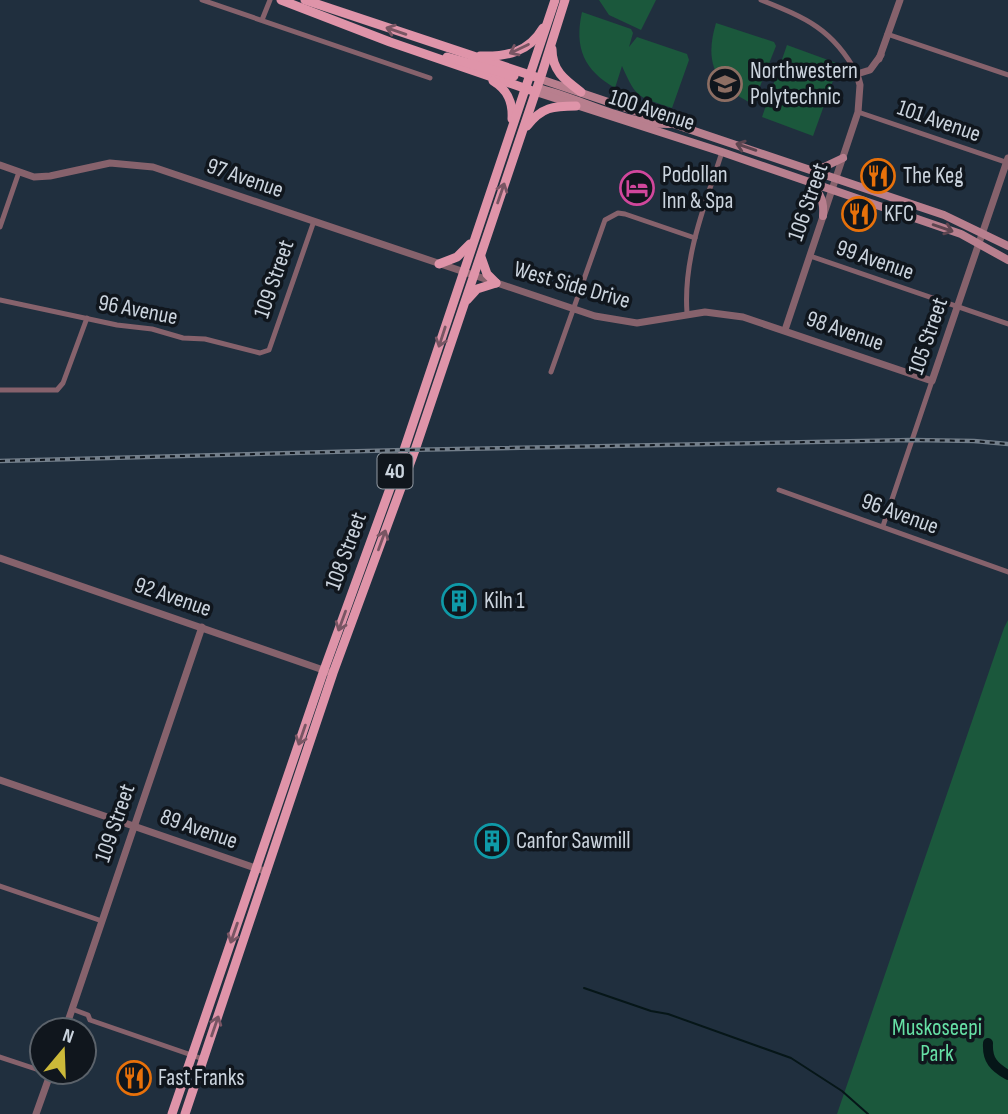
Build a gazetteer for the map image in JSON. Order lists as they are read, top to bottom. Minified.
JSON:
{"streets":{"main road":["100 Avenue","40","108 Street"],"street":["101 Avenue","97 Avenue","106 Street","99 Avenue","109 Street","West Side Drive","96 Avenue","98 Avenue","105 Street","92 Avenue","89 Avenue"]},"crossings":[["100 Avenue","106 Street"],["100 Avenue","105 Street"],["100 Avenue","108 Street"],["101 Avenue","106 Street"],["101 Avenue","105 Street"],["97 Avenue","109 Street"],["97 Avenue","West Side Drive"],["97 Avenue","108 Street"],["106 Street","99 Avenue"],["106 Street","West Side Drive"],["106 Street","98 Avenue"],["99 Avenue","105 Street"],["109 Street","96 Avenue"],["109 Street","92 Avenue"],["109 Street","89 Avenue"],["West Side Drive","98 Avenue"],["West Side Drive","108 Street"],["96 Avenue","105 Street"],["98 Avenue","105 Street"],["108 Street","92 Avenue"],["108 Street","89 Avenue"]],"parks":["Muskoseepi Park"],"places":{"school or university":["Northwestern Polytechnic"],"restaurant":["The Keg","KFC","Fast Franks"],"hotel":["Podollan Inn & Spa"],"building":["Kiln 1","Canfor Sawmill"]},"north":"top"}
